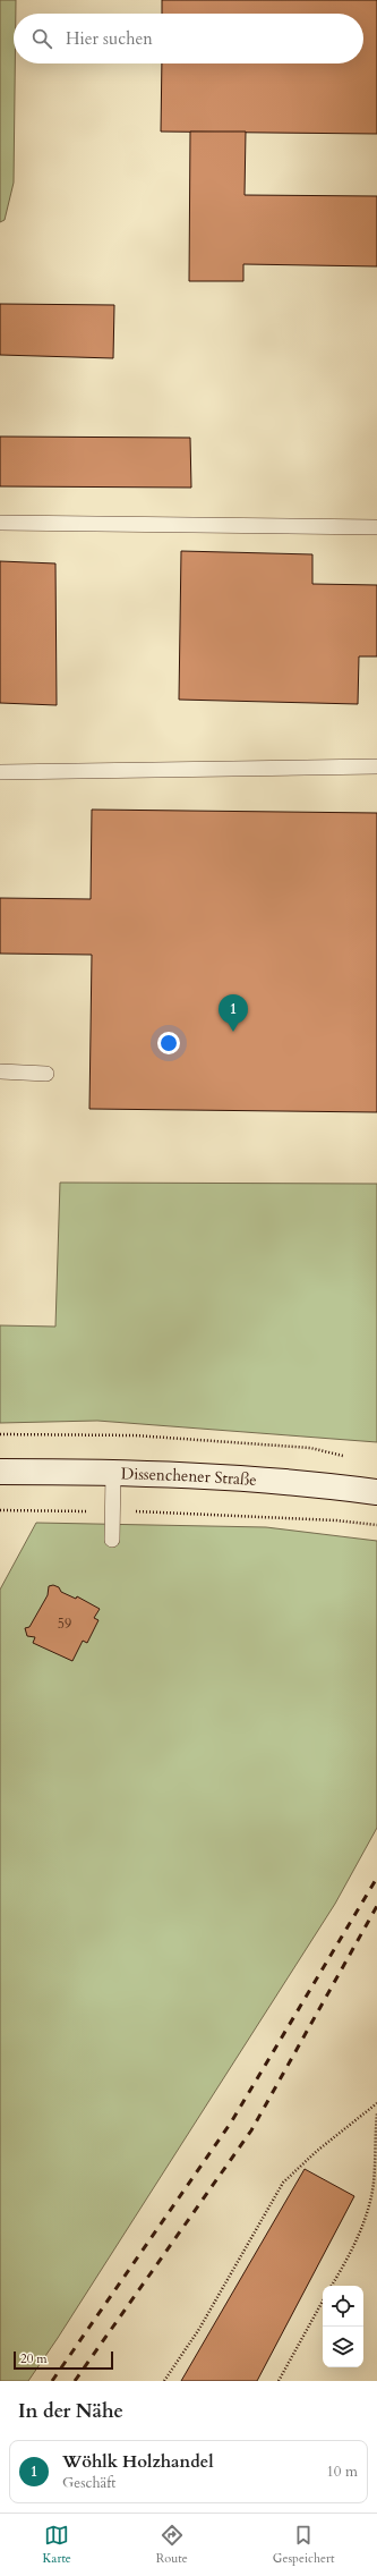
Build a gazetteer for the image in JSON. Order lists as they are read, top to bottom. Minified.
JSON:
{"streets":{"main road":["Dissenchener Straße"]},"house_numbers":["59"],"scale_bar":"20 m","page":{"search":"Hier suchen","pins":"1","scale":"20 m","heading":"In der Nähe","list":[{"mark":"1","name":"Wöhlk Holzhandel","note":"Geschäft","value":"10 m"}],"nav":["Karte","Route","Gespeichert"]}}
